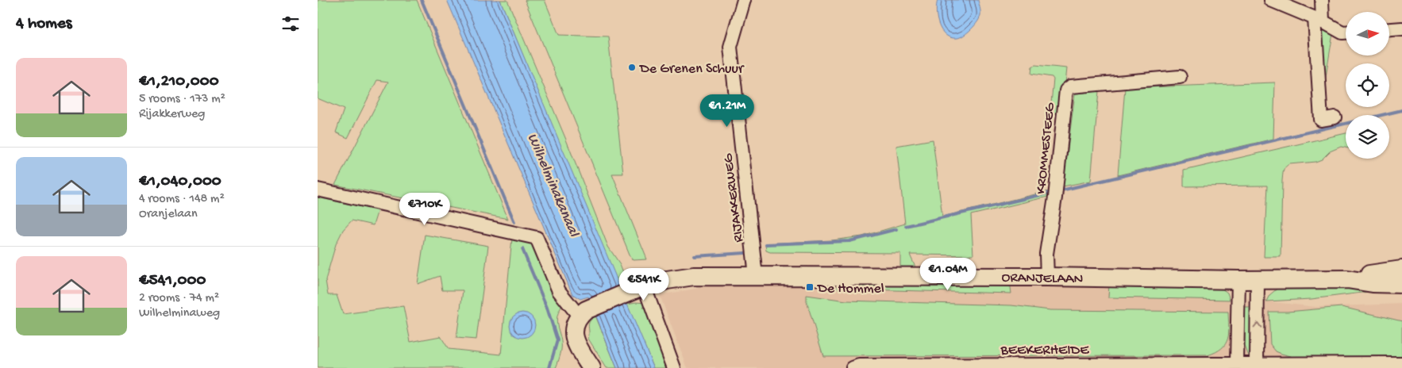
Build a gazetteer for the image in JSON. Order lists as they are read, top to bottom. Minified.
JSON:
{"streets":{"main road":["ORANJELAAN"],"street":["KROMMESTEEG","RIJAKKERWEG","BEEKERHEIDE"]},"crossings":[["KROMMESTEEG","ORANJELAAN"],["RIJAKKERWEG","ORANJELAAN"]],"water":["Wilhelminakanaal"],"places":{"other":["De Grenen Schuur"],"transit":["De Hommel"]},"north":"right","page":{"heading":"4 homes","list":[{"name":"€1,210,000","note":"5 rooms · 173 m² · Rijakkerweg"},{"name":"€1,040,000","note":"4 rooms · 148 m² · Oranjelaan"},{"name":"€541,000","note":"2 rooms · 74 m² · Wilhelminaweg"}],"price":["€1.21M","€710K","€1.04M","€541K"]}}
